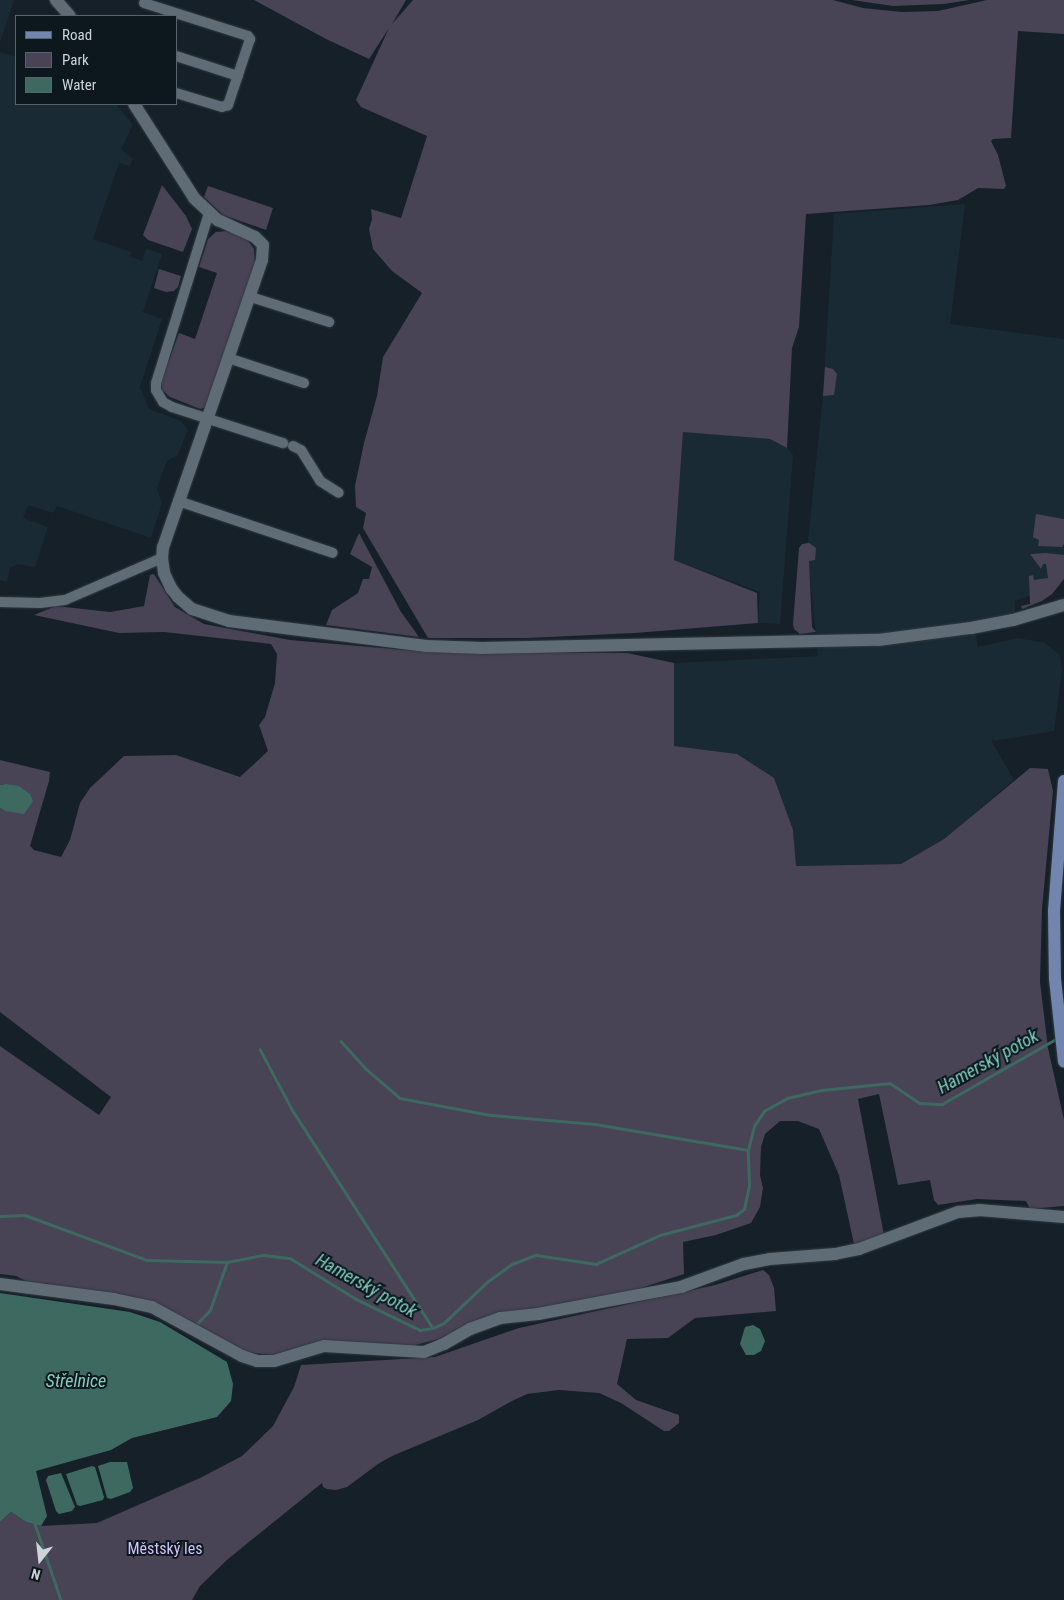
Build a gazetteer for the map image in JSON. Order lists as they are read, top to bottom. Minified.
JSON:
{"water":["Hamerský potok","Střelnice"],"parks":["Městský les"],"legend":["Road","Park","Water"],"north":"bottom"}
